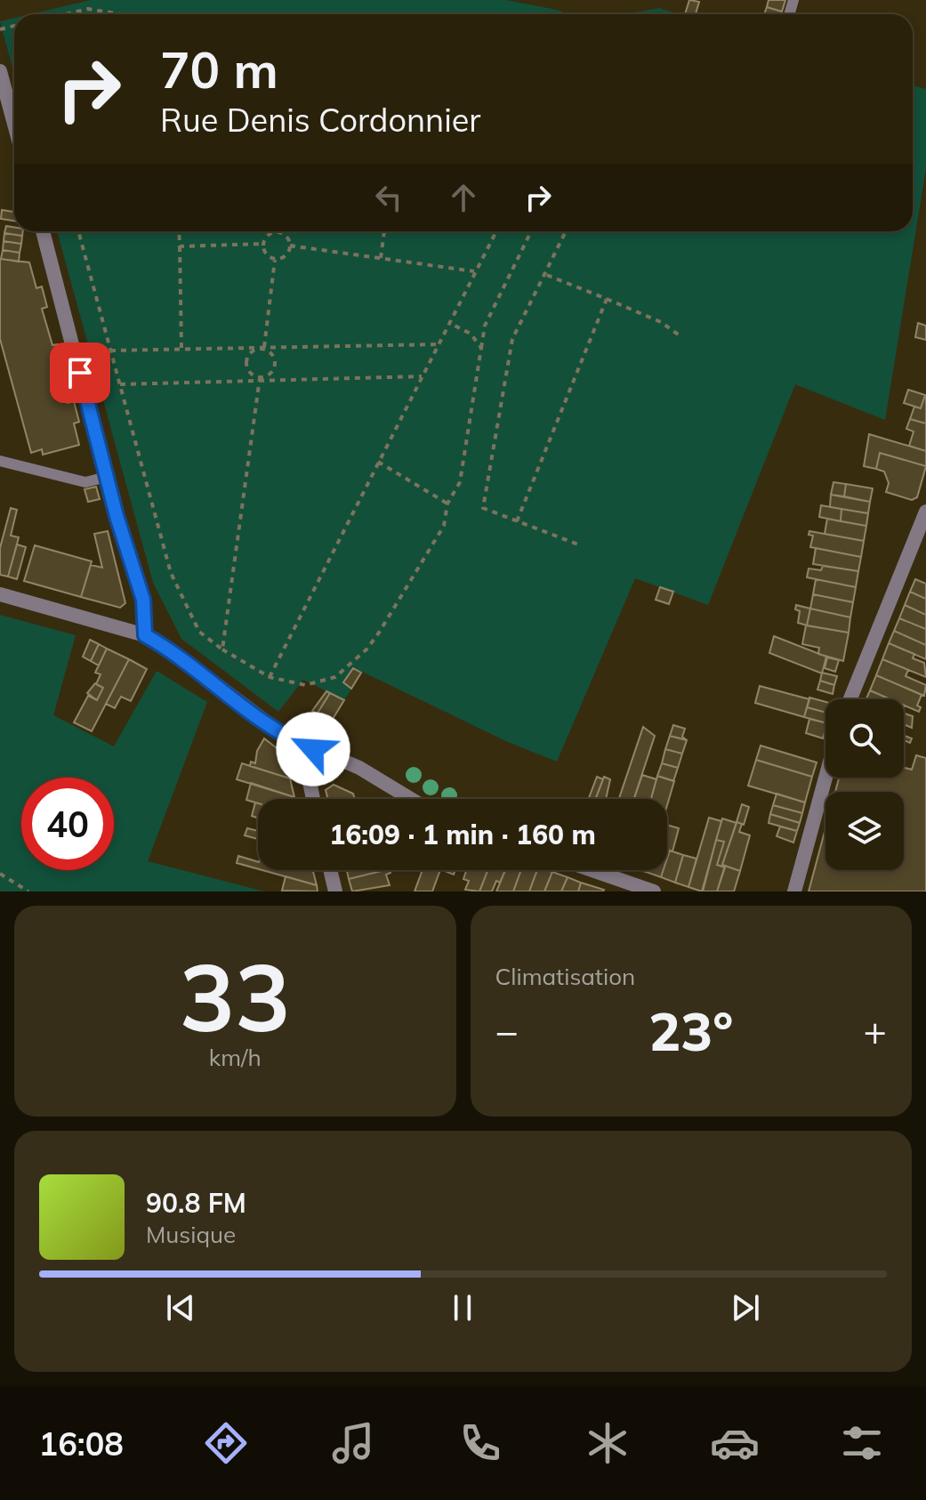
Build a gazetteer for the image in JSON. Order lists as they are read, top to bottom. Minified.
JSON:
{"page":{"turn":["70 m","Rue Denis Cordonnier"],"limit":"40","trip":"16:09 · 1 min · 160 m","tile":[["33","km/h"],"Climatisation"],"heat":["−","23°","+"],"song":["90.8 FM","Musique"],"tabs":"16:08"}}
